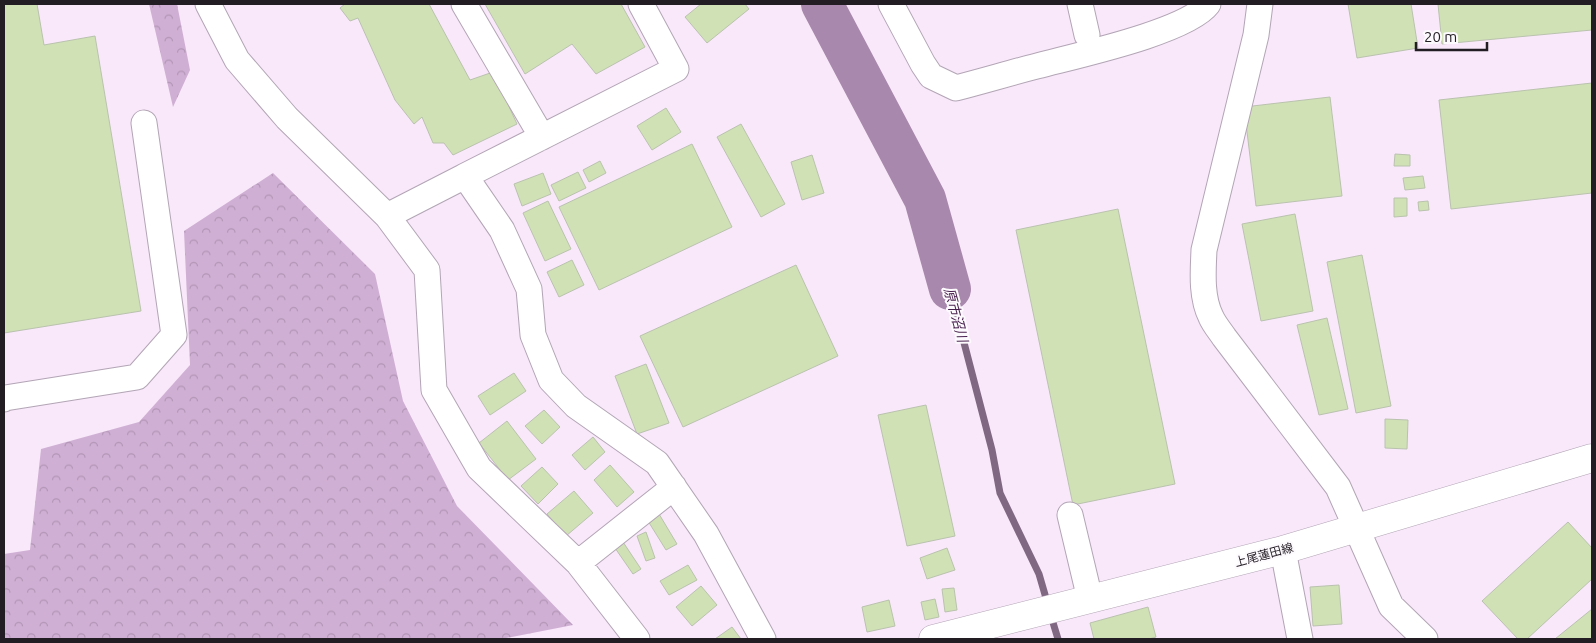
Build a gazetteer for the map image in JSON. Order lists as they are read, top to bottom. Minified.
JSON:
{"streets":{"main road":["上尾蓮田線"]},"water":["原市沼川"],"scale_bar":"20 m"}
